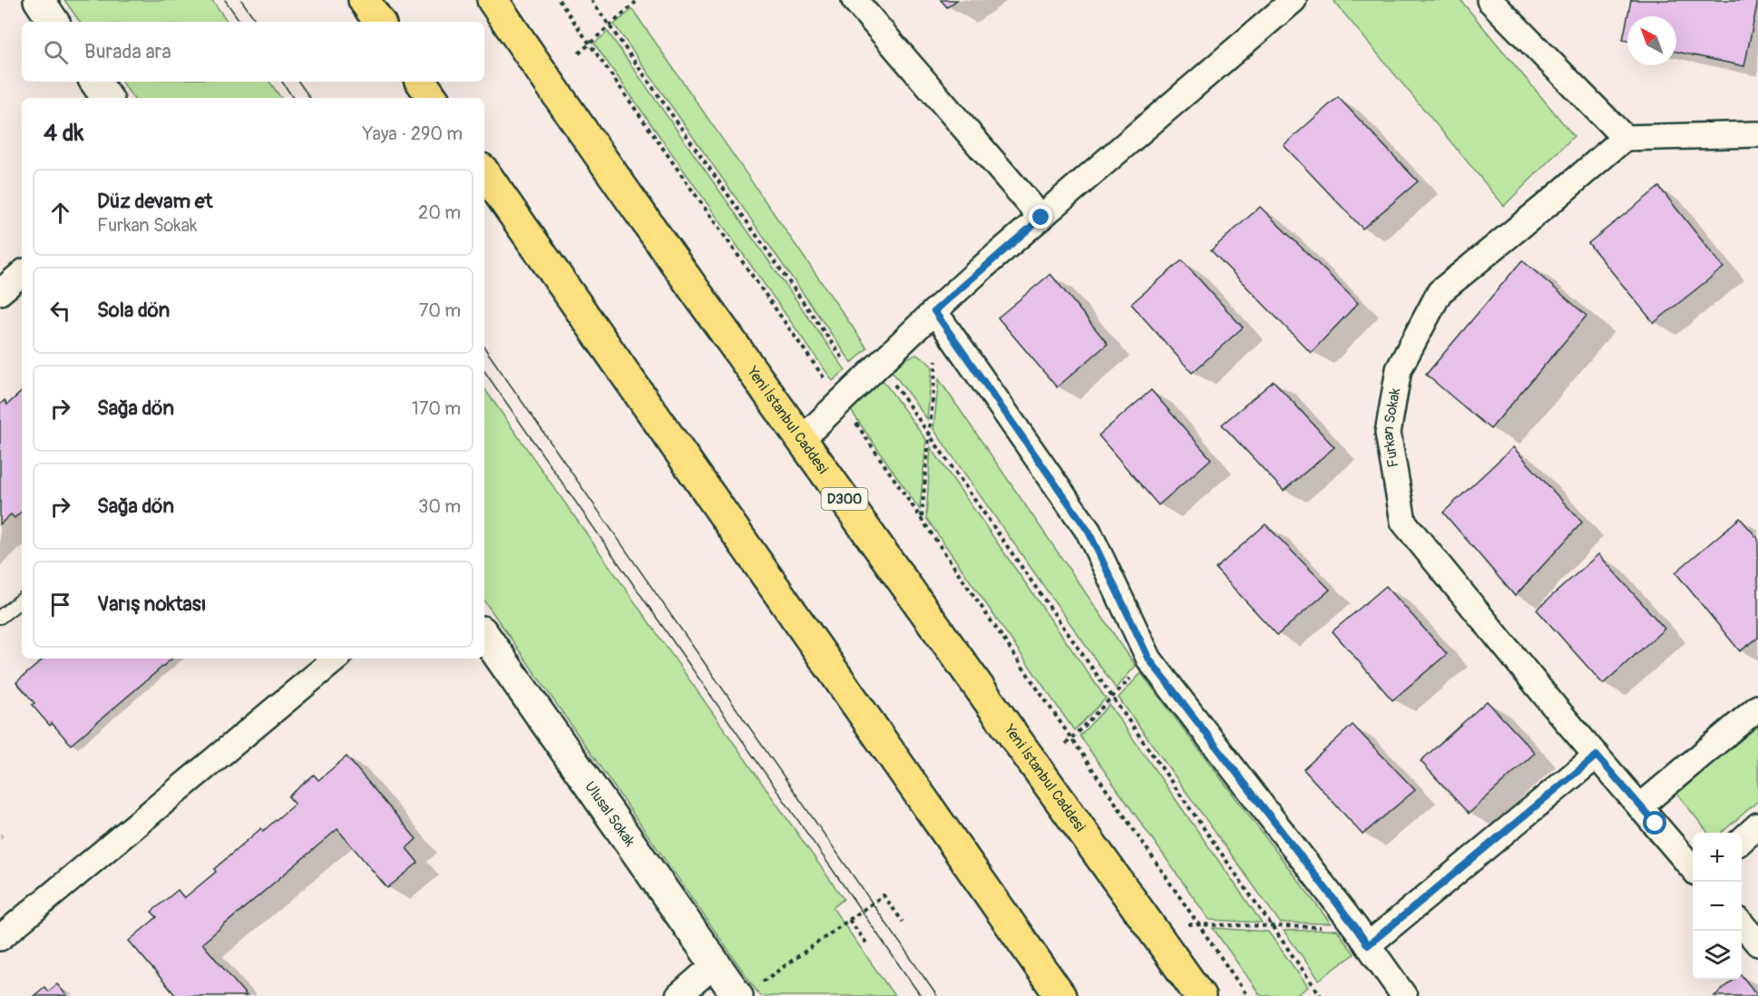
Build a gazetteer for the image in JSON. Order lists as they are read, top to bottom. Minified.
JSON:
{"streets":{"highway":["Yeni İstanbul Caddesi","D300"],"street":["Furkan Sokak","Ulusal Sokak"]},"north":"top left","page":{"search":"Burada ara","heading":["4 dk","Yaya · 290 m"],"list":[["Düz devam et","Furkan Sokak","20 m"],["Sola dön","70 m"],["Sağa dön","170 m"],["Sağa dön","30 m"],"Varış noktası"],"map_buttons":["+","−"]}}
